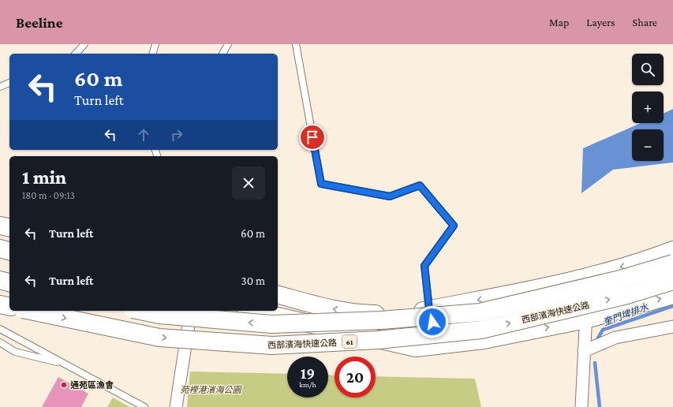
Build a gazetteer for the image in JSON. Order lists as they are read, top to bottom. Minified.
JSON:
{"streets":{"main road":["西部濱海快速公路","61"]},"water":["奎門埤排水"],"parks":["苑裡港濱海公園"],"places":["通苑區漁會"],"page":{"header":"Beeline","nav":["Map","Layers","Share"],"map_buttons":["+","−"],"turn":["60 m","Turn left"],"heading":["1 min","180 m · 09:13"],"list":[{"name":"Turn left","value":"60 m"},{"name":"Turn left","value":"30 m"}],"speed":"19 km/h","limit":"20"}}
